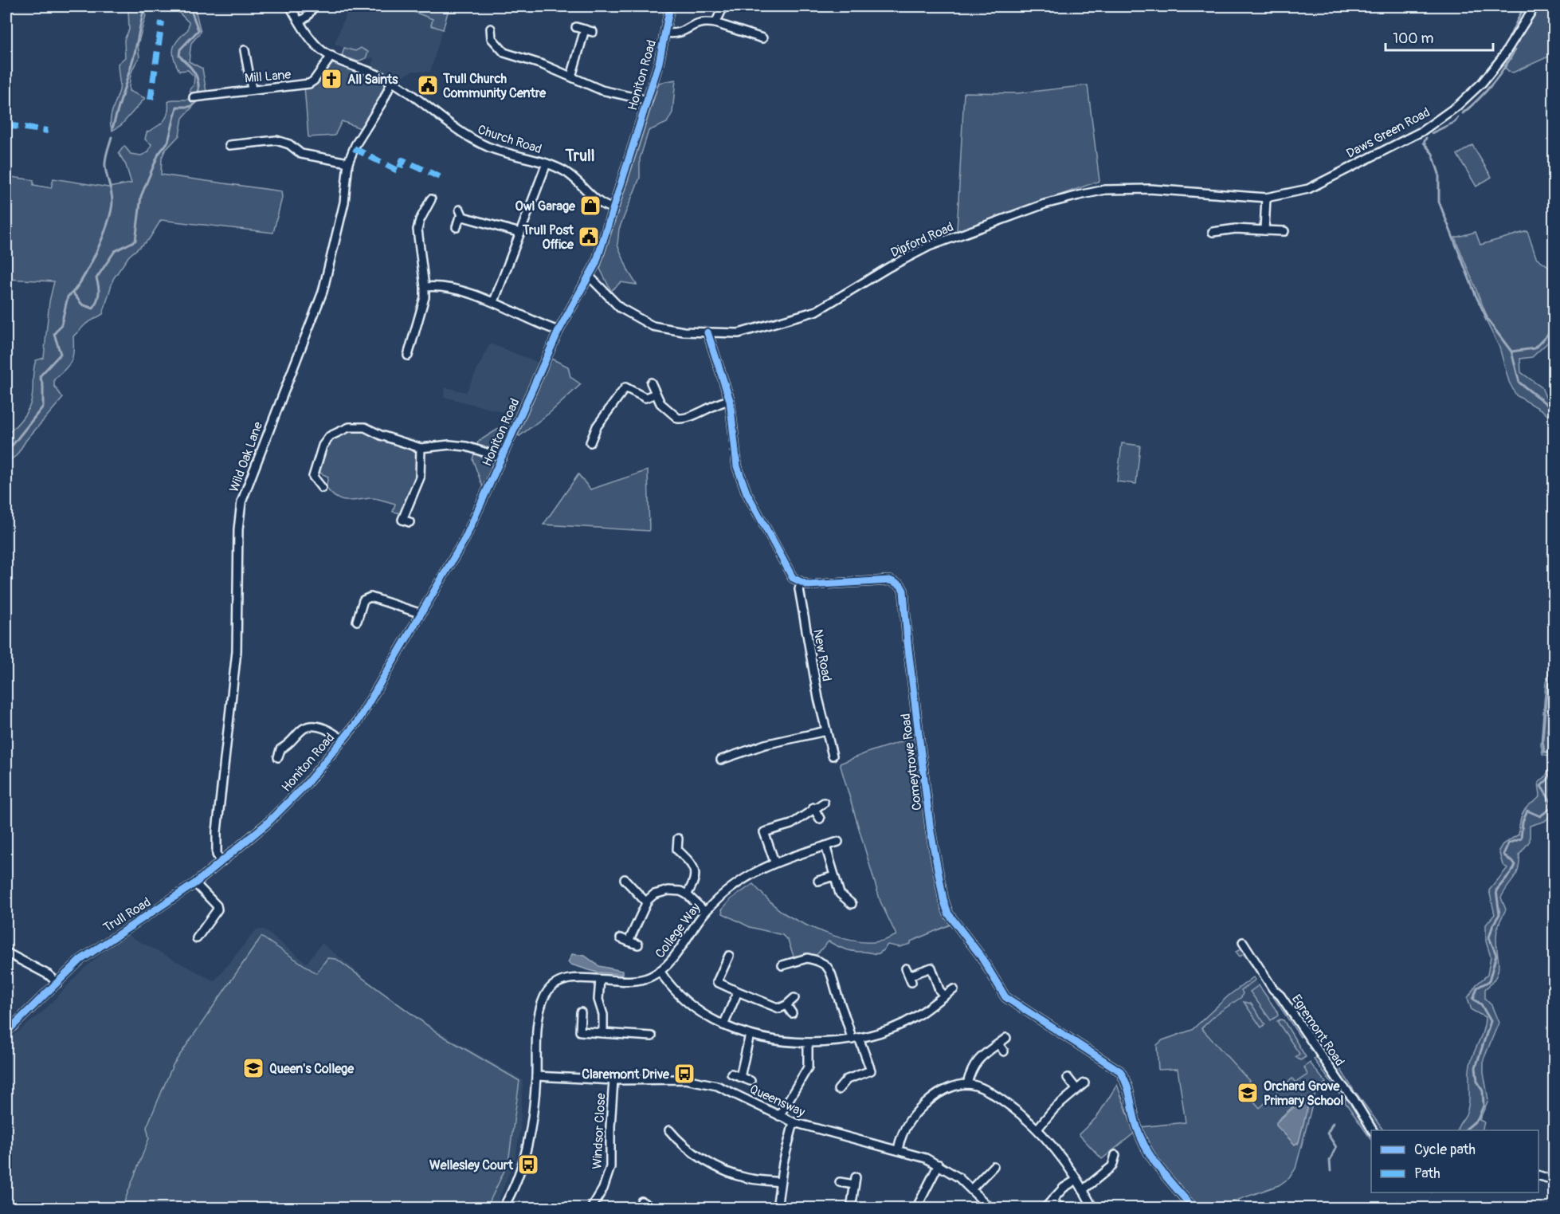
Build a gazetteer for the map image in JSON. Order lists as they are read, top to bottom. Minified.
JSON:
{"streets":{"street":["Honiton Road","Mill Lane","Daws Green Road","Church Road","Dipford Road","Wild Oak Lane","New Road","Comeytrowe Road","Trull Road","College Way","Egremont Road","Queensway","Windsor Close"]},"crossings":[["Honiton Road","Church Road"],["Honiton Road","Dipford Road"],["Honiton Road","Trull Road"],["Mill Lane","Church Road"],["Daws Green Road","Dipford Road"],["Church Road","Wild Oak Lane"],["Wild Oak Lane","Trull Road"],["New Road","Comeytrowe Road"],["College Way","Queensway"],["Queensway","Windsor Close"]],"districts":["Trull"],"places":{"church":["All Saints"],"public building":["Trull Church Community Centre","Trull Post Office"],"shop":["Owl Garage"],"school or university":["Queen's College","Orchard Grove Primary School"],"bus stop":["Claremont Drive","Wellesley Court"]},"legend":["Cycle path","Path"],"scale_bar":"100 m"}
